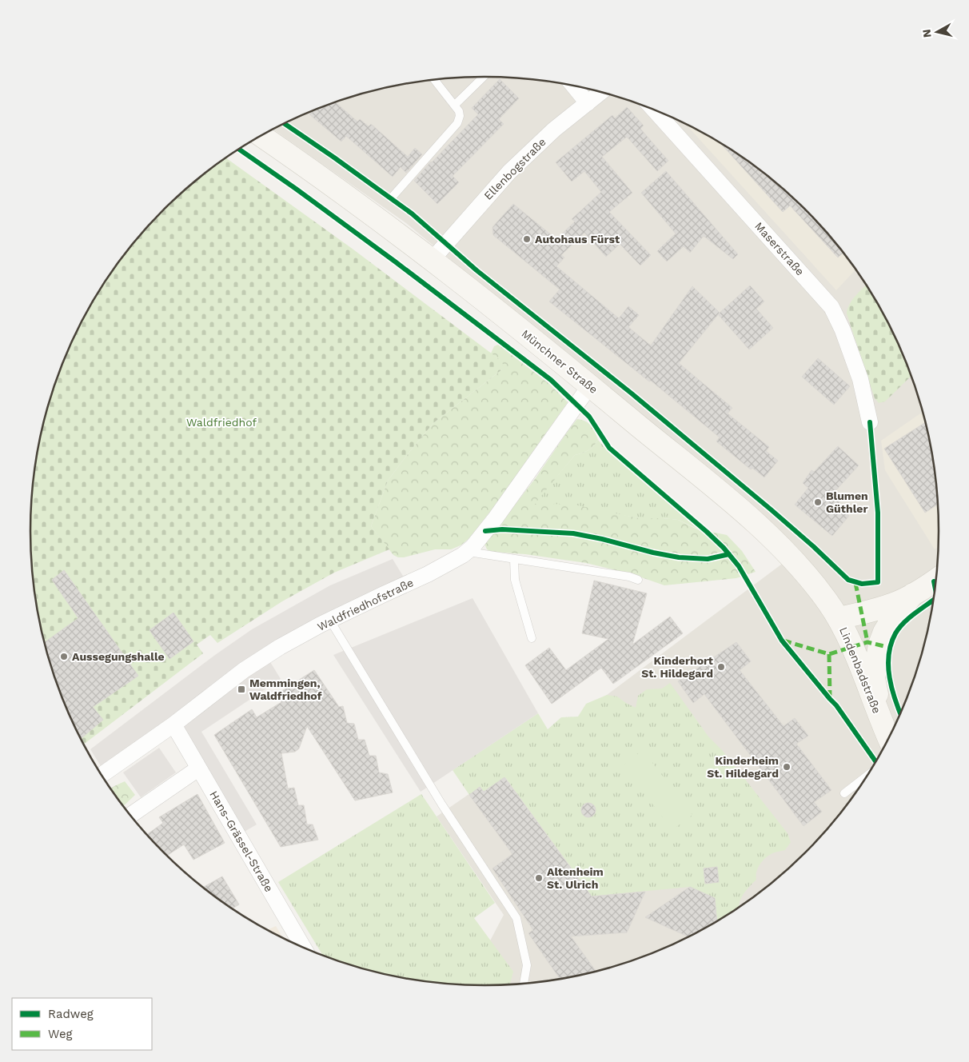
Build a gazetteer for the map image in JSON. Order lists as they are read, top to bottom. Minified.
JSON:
{"streets":{"street":["Ellenbogstraße","Maserstraße","Münchner Straße","Waldfriedhofstraße","Lindenbadstraße","Hans-Grässel-Straße"]},"crossings":[["Ellenbogstraße","Münchner Straße"],["Münchner Straße","Waldfriedhofstraße"],["Münchner Straße","Lindenbadstraße"],["Waldfriedhofstraße","Hans-Grässel-Straße"]],"parks":["Waldfriedhof"],"places":{"other":["Autohaus Fürst","Blumen Güthler","Aussegungshalle","Kinderhort St. Hildegard","Kinderheim St. Hildegard","Altenheim St. Ulrich"],"transit":["Memmingen, Waldfriedhof"]},"legend":["Radweg","Weg"],"north":"left"}
